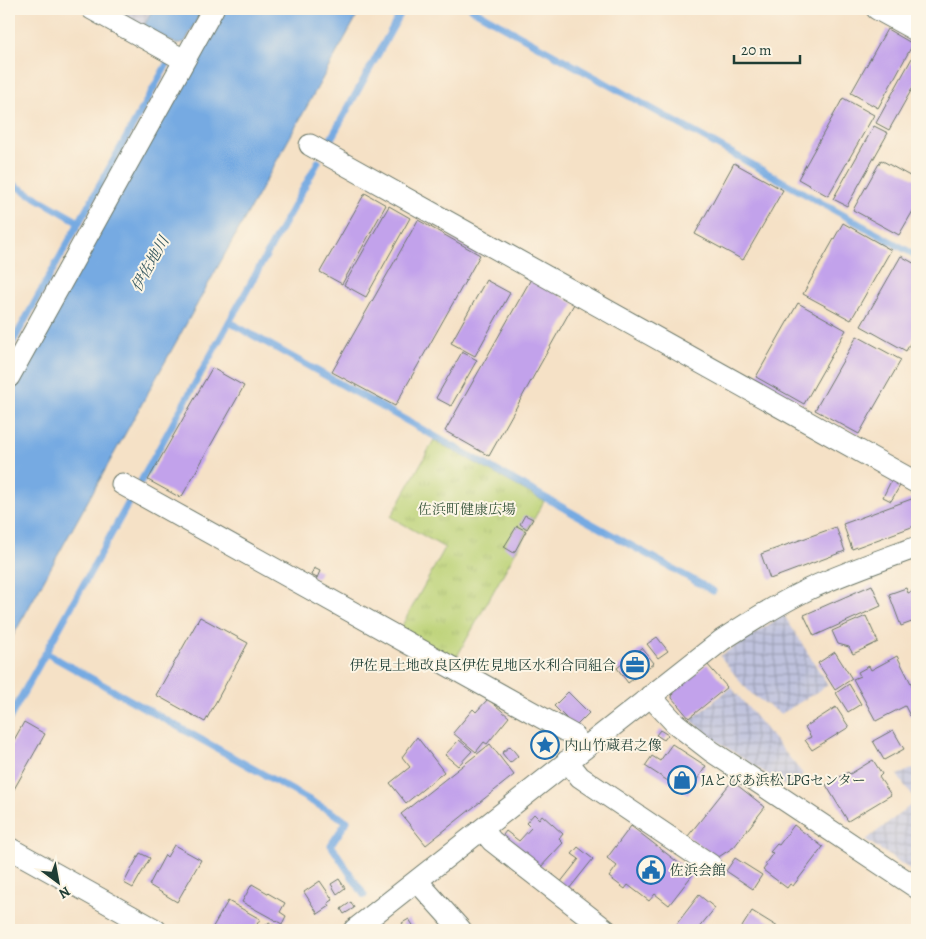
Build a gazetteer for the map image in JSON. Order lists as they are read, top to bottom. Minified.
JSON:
{"water":["伊佐地川"],"parks":["佐浜町健康広場"],"places":{"office":["伊佐見土地改良区伊佐見地区水利合同組合"],"place":["内山竹蔵君之像"],"shop":["JAとぴあ浜松 LPGセンター"],"public building":["佐浜会館"]},"scale_bar":"20 m","north":"bottom right"}
